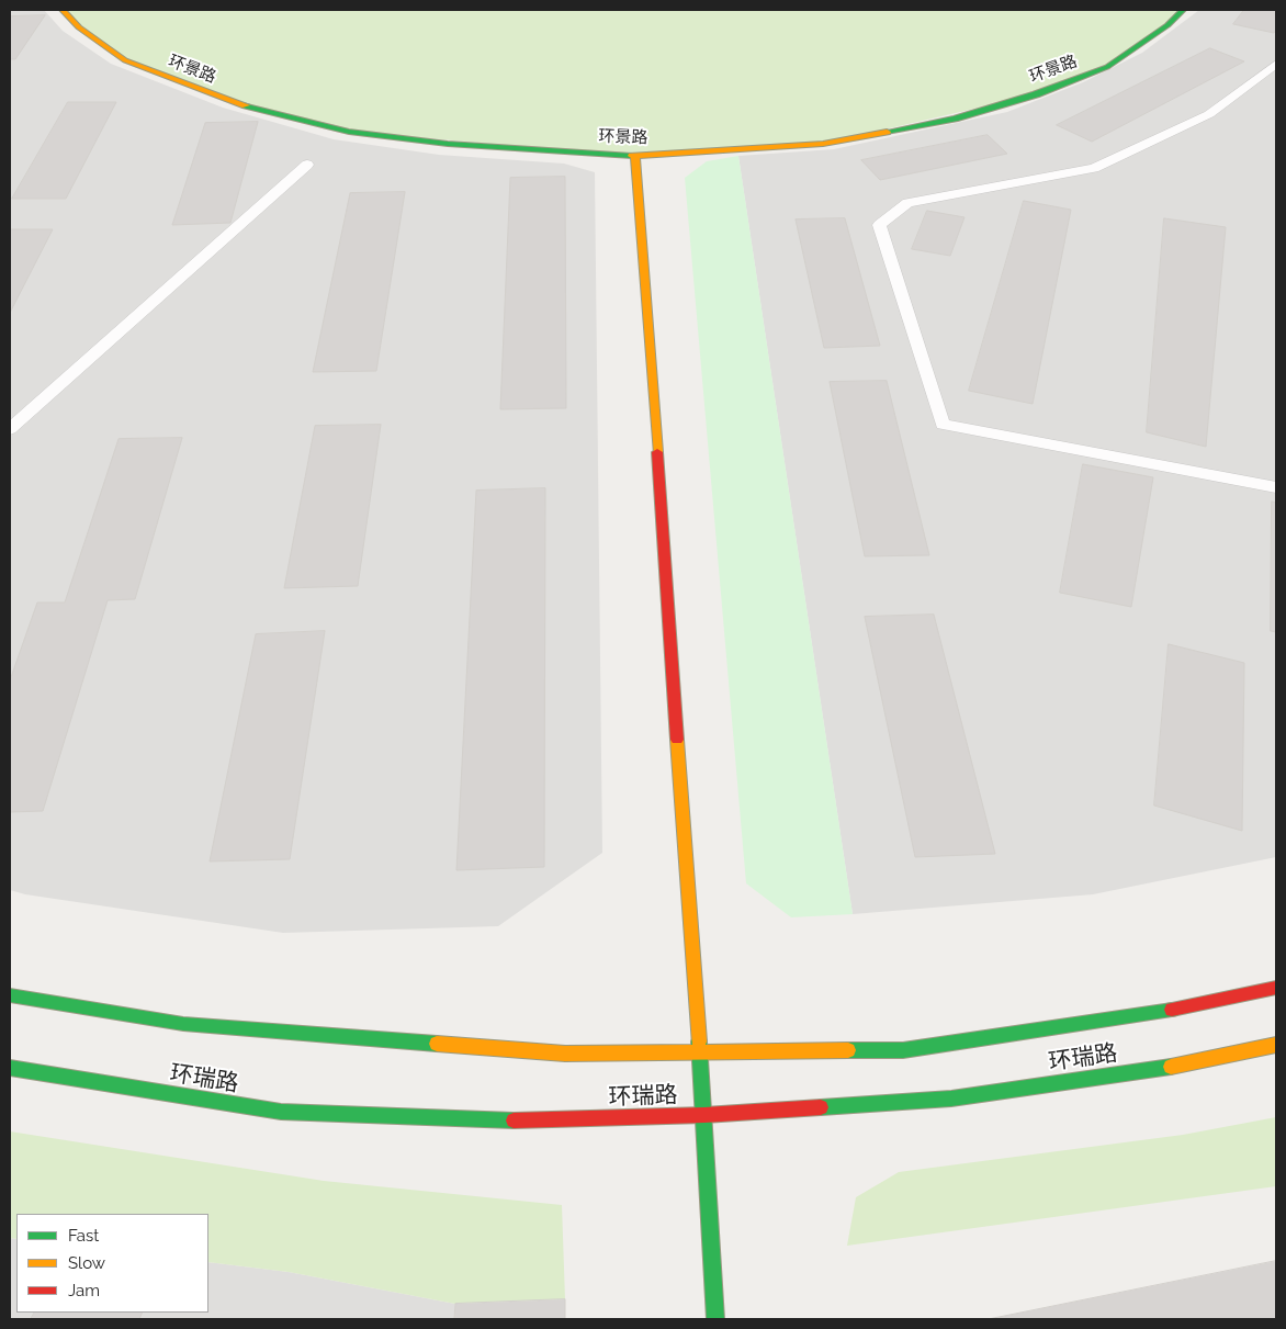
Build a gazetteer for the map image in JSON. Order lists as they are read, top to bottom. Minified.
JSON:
{"streets":{"street":["环景路","环瑞路"]},"legend":["Fast","Slow","Jam"]}
